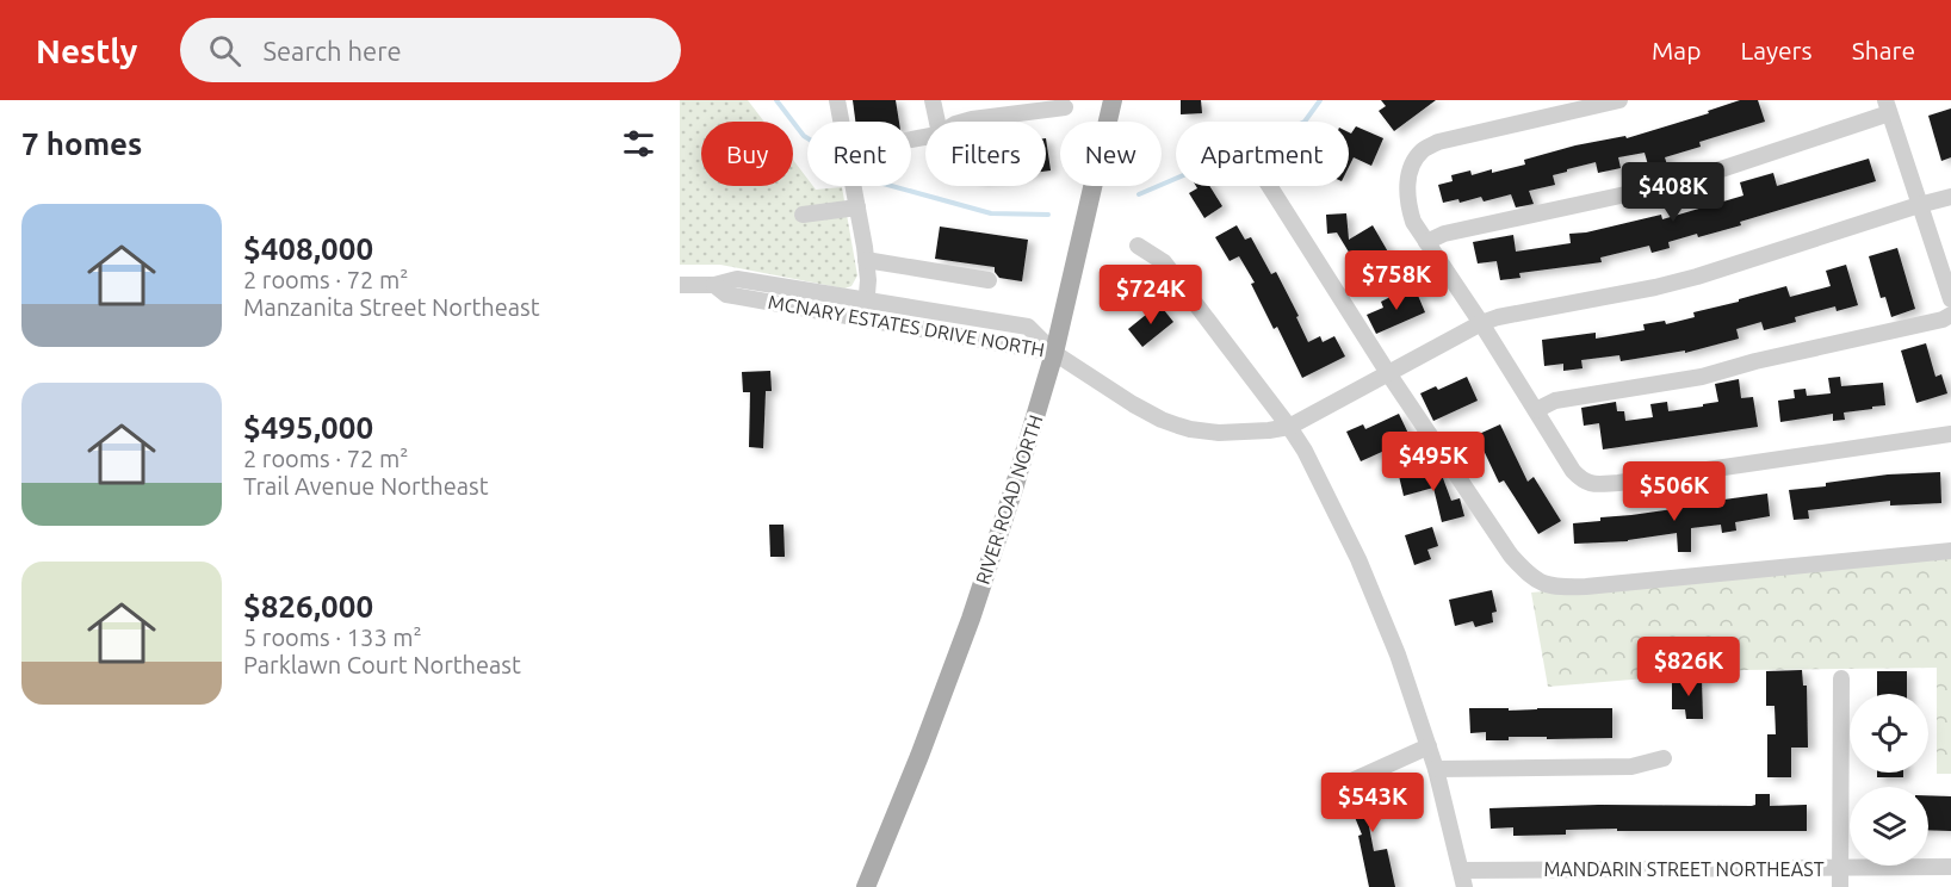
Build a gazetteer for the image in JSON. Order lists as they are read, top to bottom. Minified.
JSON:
{"streets":{"main road":["RIVER ROAD NORTH"],"street":["MCNARY ESTATES DRIVE NORTH","MANDARIN STREET NORTHEAST"]},"crossings":[["MCNARY ESTATES DRIVE NORTH","RIVER ROAD NORTH"]],"page":{"header":"Nestly","search":"Search here","nav":["Map","Layers","Share"],"heading":"7 homes","chip":["Buy","Rent","Filters","New","Apartment"],"price":["$408K","$758K","$724K","$495K","$506K","$826K","$543K"],"list":[{"name":"$408,000","note":"2 rooms · 72 m² · Manzanita Street Northeast"},{"name":"$495,000","note":"2 rooms · 72 m² · Trail Avenue Northeast"},{"name":"$826,000","note":"5 rooms · 133 m² · Parklawn Court Northeast"}]}}
